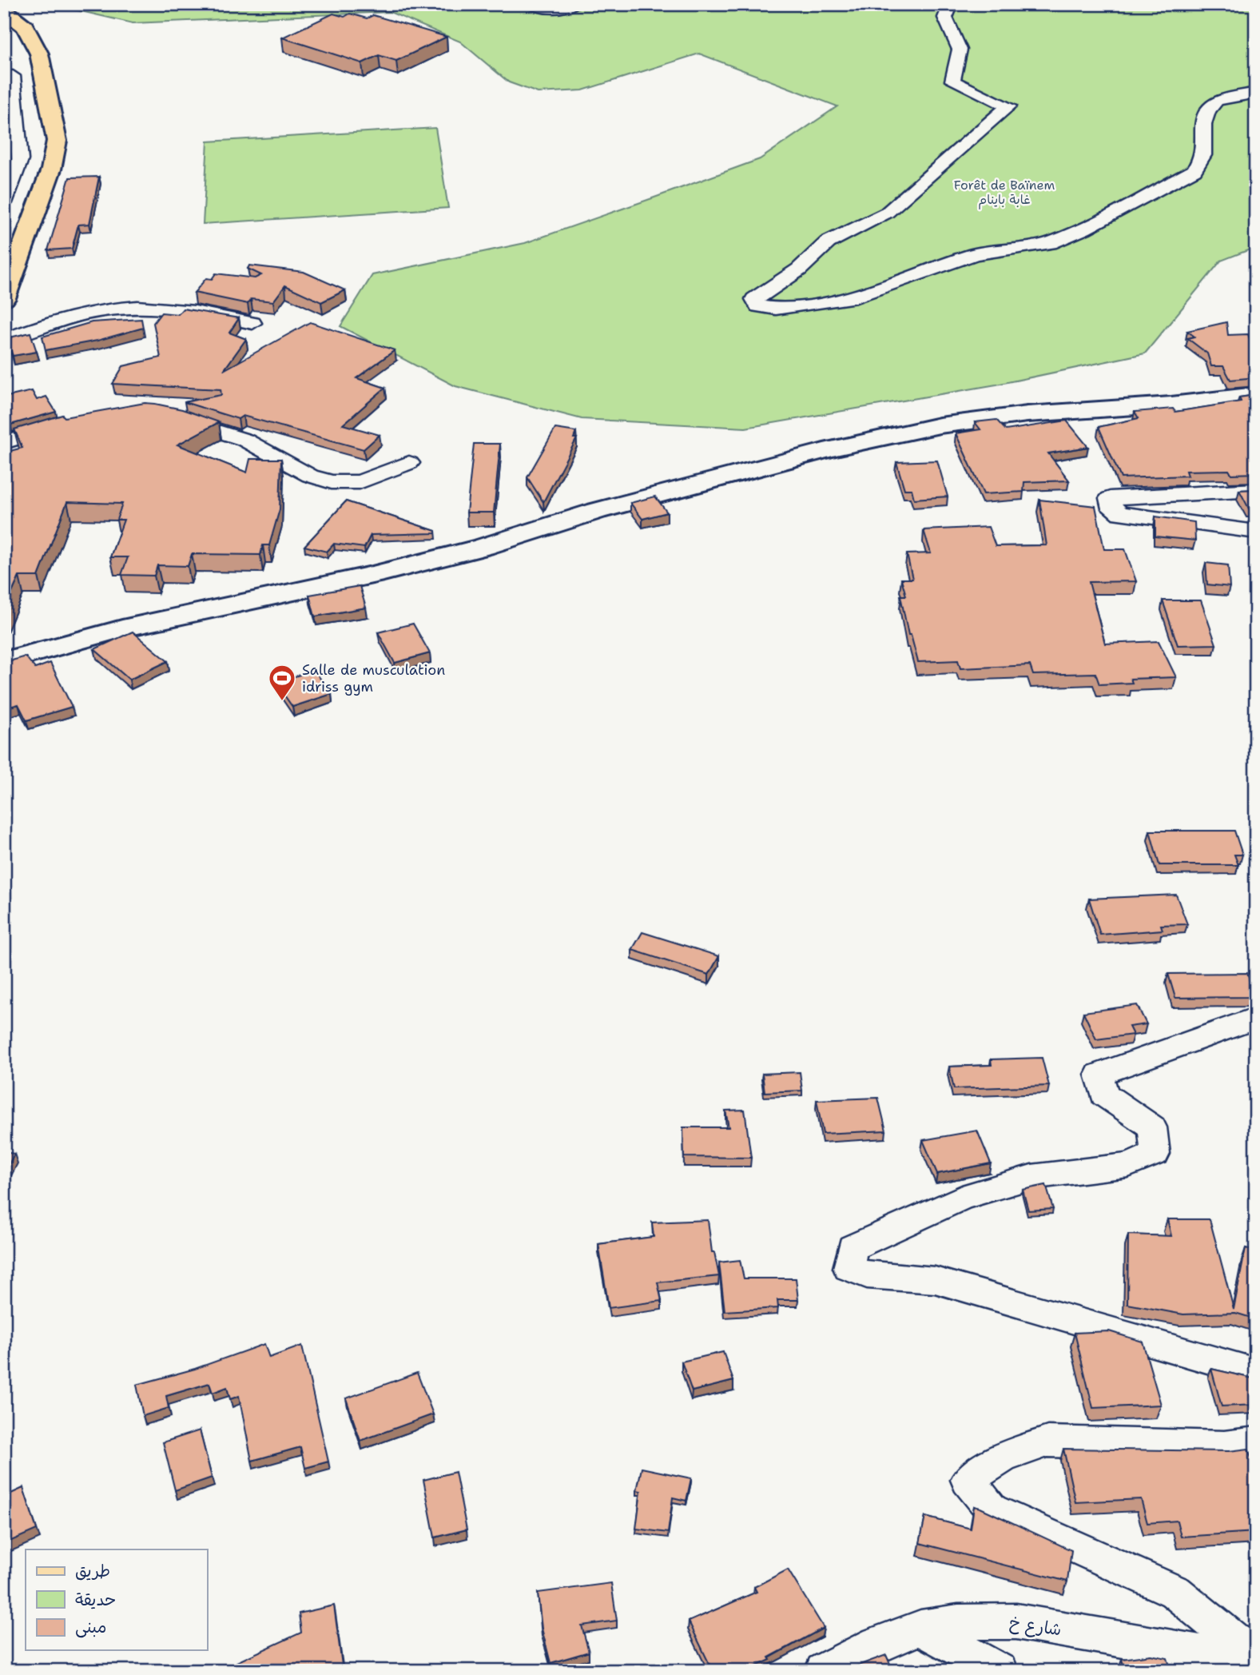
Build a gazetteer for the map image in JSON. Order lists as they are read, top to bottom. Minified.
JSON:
{"streets":{"street":["شارع خ"]},"parks":["Forêt de Baïnem غابة باينام"],"places":{"sports":["Salle de musculation idriss gym"]},"legend":["طريق","حديقة","مبنى"]}
